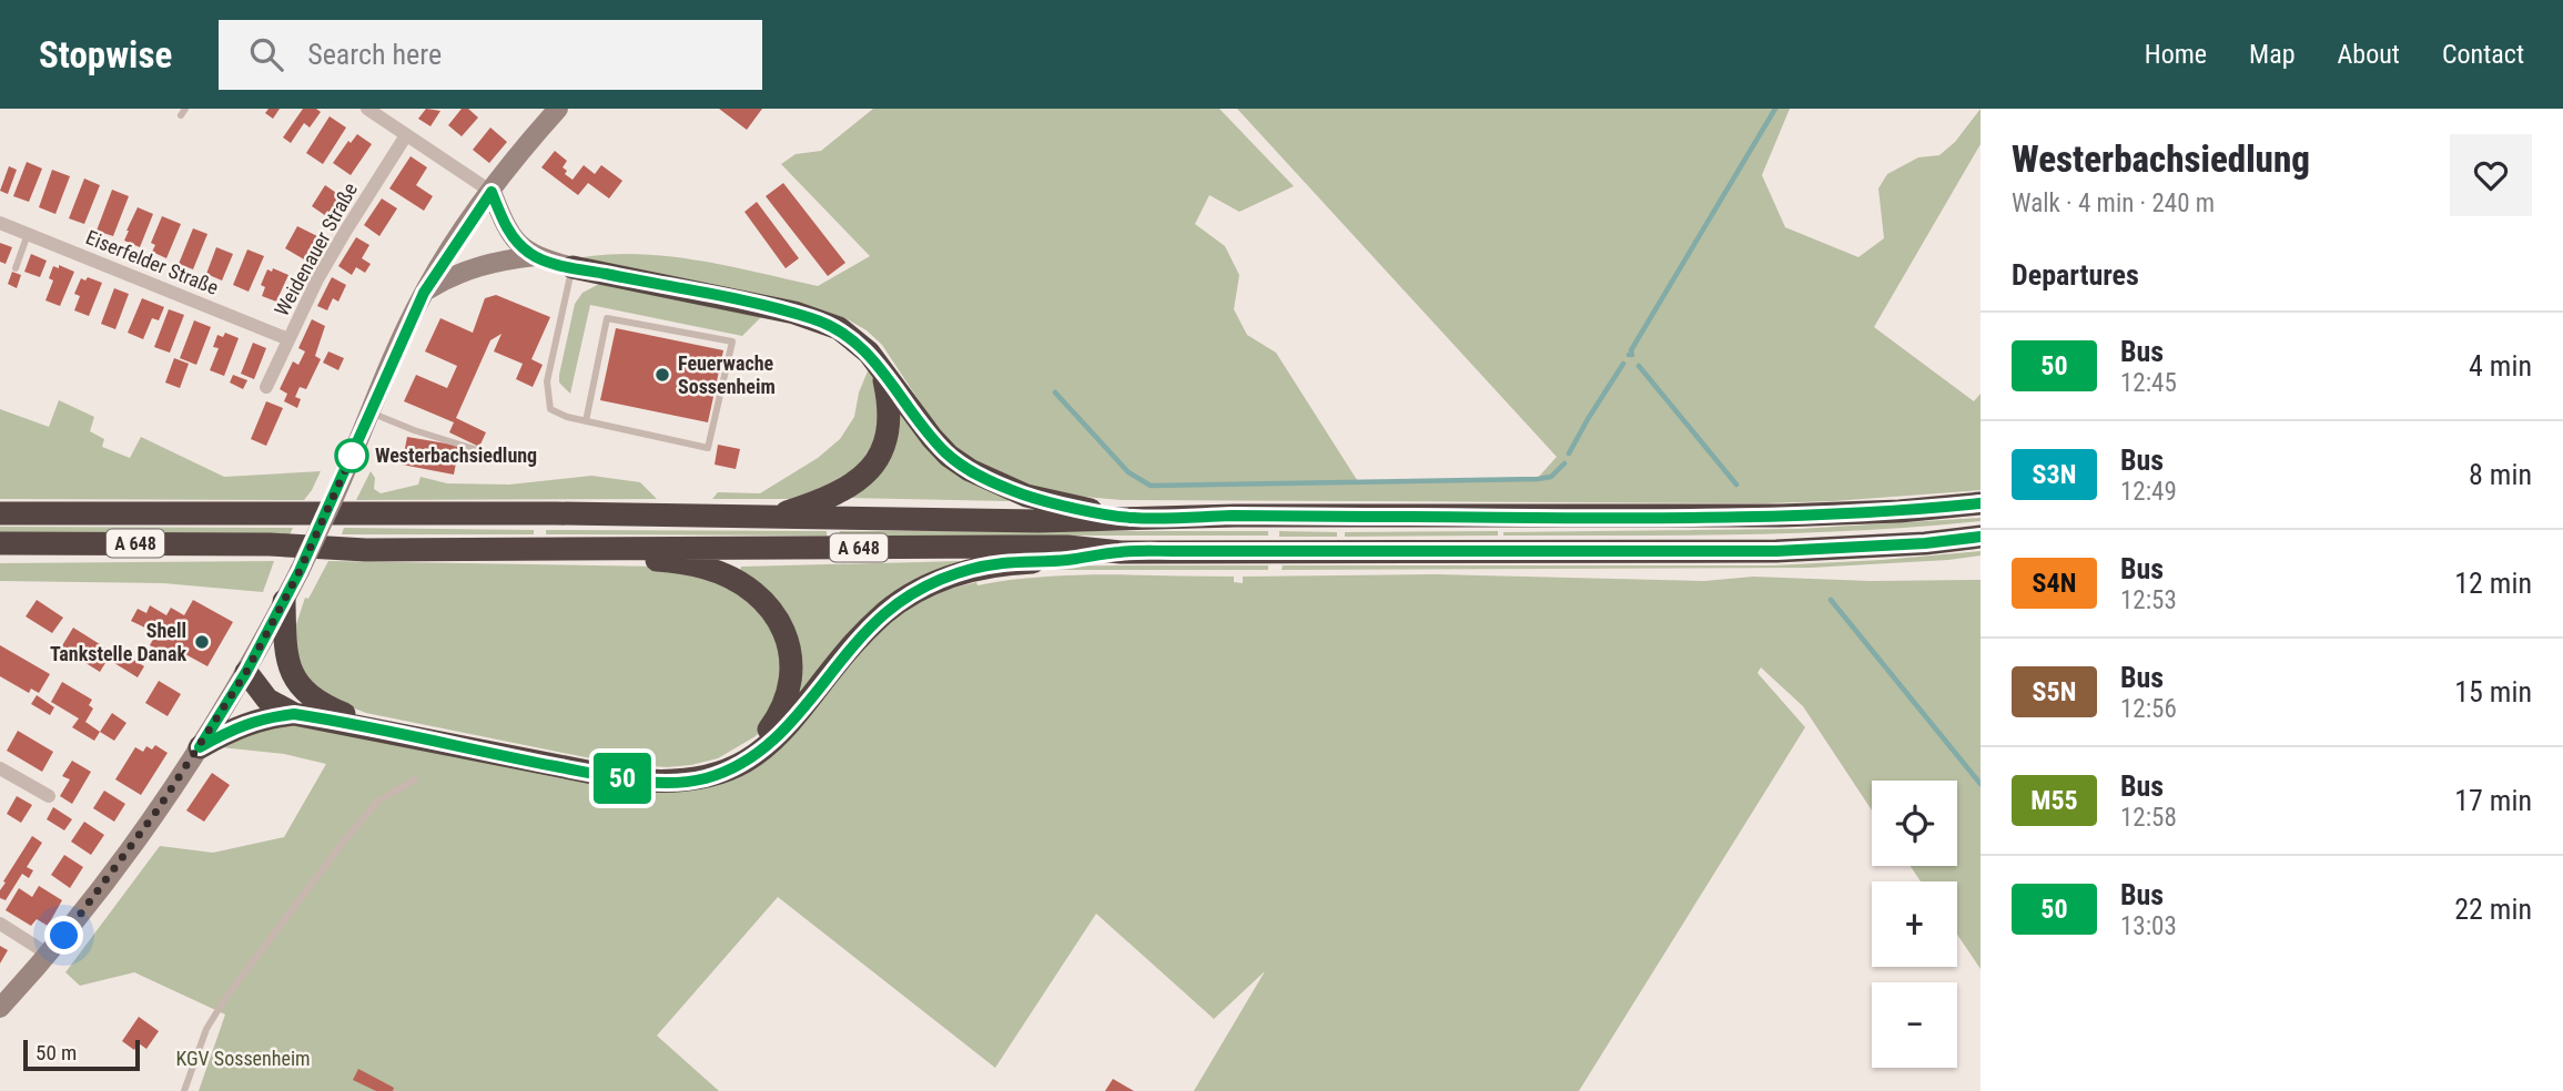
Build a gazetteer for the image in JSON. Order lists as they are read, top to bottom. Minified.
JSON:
{"streets":{"highway":["A 648"],"street":["Weidenauer Straße","Eiserfelder Straße"]},"crossings":[["Weidenauer Straße","Eiserfelder Straße"]],"parks":["KGV Sossenheim"],"places":["Feuerwache Sossenheim","Westerbachsiedlung","Shell Tankstelle Danak"],"lines":["bus line 50"],"scale_bar":"50 m","page":{"header":"Stopwise","search":"Search here","nav":["Home","Map","About","Contact"],"on_map":"50","heading":[["Westerbachsiedlung","Walk · 4 min · 240 m"],"Departures"],"list":[{"mark":"50","name":"Bus","note":"12:45","value":"4 min"},{"mark":"S3N","name":"Bus","note":"12:49","value":"8 min"},{"mark":"S4N","name":"Bus","note":"12:53","value":"12 min"},{"mark":"S5N","name":"Bus","note":"12:56","value":"15 min"},{"mark":"M55","name":"Bus","note":"12:58","value":"17 min"},{"mark":"50","name":"Bus","note":"13:03","value":"22 min"}],"map_buttons":["+","−"],"scale":"50 m"}}
